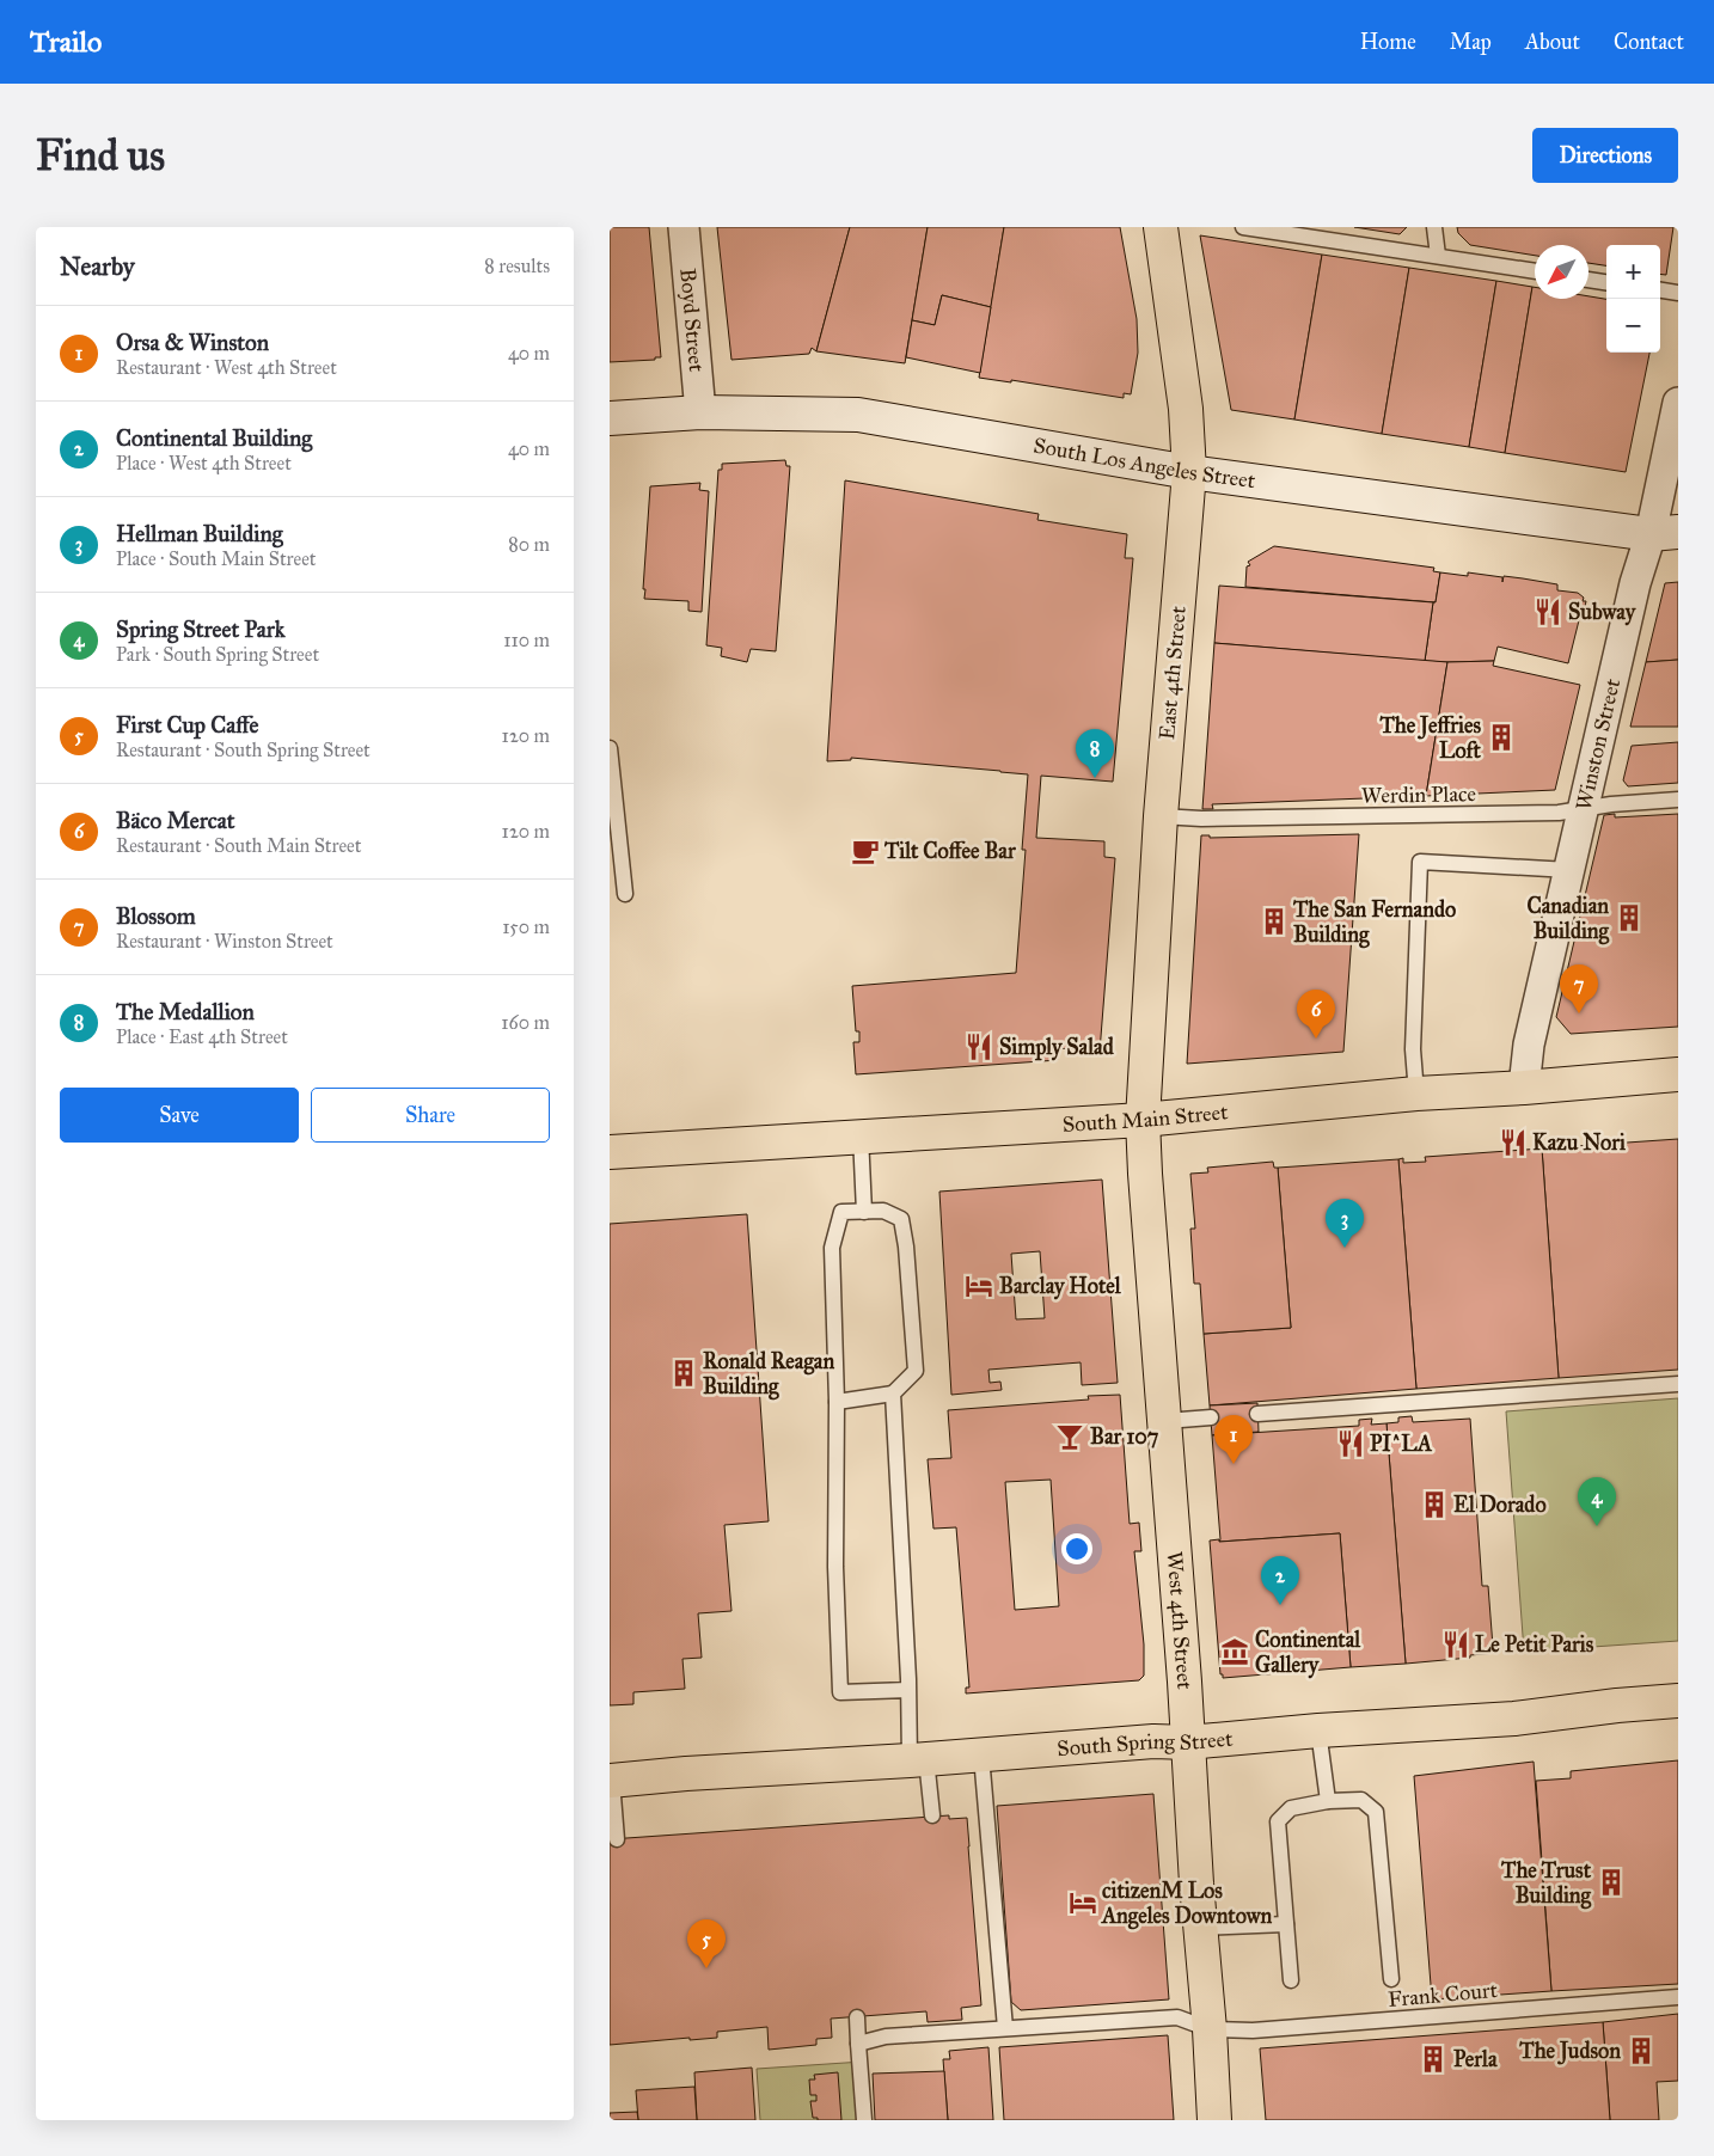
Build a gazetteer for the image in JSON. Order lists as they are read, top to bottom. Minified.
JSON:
{"streets":{"main road":["South Los Angeles Street","East 4th Street","South Main Street","West 4th Street","South Spring Street"],"street":["Boyd Street","Winston Street"],"lane":["Werdin Place","Frank Court"]},"crossings":[["Boyd Street","South Los Angeles Street"],["South Los Angeles Street","East 4th Street"],["South Los Angeles Street","Winston Street"],["East 4th Street","Werdin Place"],["East 4th Street","South Main Street"],["East 4th Street","West 4th Street"],["Winston Street","Werdin Place"],["Winston Street","South Main Street"],["South Main Street","West 4th Street"],["West 4th Street","South Spring Street"],["West 4th Street","Frank Court"]],"places":{"restaurant":["Subway","Simply Salad","Kazu Nori","PI^LA","Le Petit Paris"],"building":["The Jeffries Loft","Canadian Building","The San Fernando Building","Ronald Reagan Building","El Dorado","The Trust Building","The Judson","Perla"],"cafe":["Tilt Coffee Bar"],"hotel":["Barclay Hotel","citizenM Los Angeles Downtown"],"bar":["Bar 107"],"museum":["Continental Gallery"]},"north":"bottom left","page":{"header":"Trailo","nav":["Home","Map","About","Contact"],"buttons":["Directions",["Save","Share"]],"title":"Find us","heading":["Nearby","8 results"],"map_buttons":["+","−"],"list":[{"mark":"1","name":"Orsa & Winston","note":"Restaurant · West 4th Street","value":"40 m"},{"mark":"2","name":"Continental Building","note":"Place · West 4th Street","value":"40 m"},{"mark":"3","name":"Hellman Building","note":"Place · South Main Street","value":"80 m"},{"mark":"4","name":"Spring Street Park","note":"Park · South Spring Street","value":"110 m"},{"mark":"5","name":"First Cup Caffe","note":"Restaurant · South Spring Street","value":"120 m"},{"mark":"6","name":"Bäco Mercat","note":"Restaurant · South Main Street","value":"120 m"},{"mark":"7","name":"Blossom","note":"Restaurant · Winston Street","value":"150 m"},{"mark":"8","name":"The Medallion","note":"Place · East 4th Street","value":"160 m"}],"pins":["8","7","6","3","1","4","2","5"]}}
